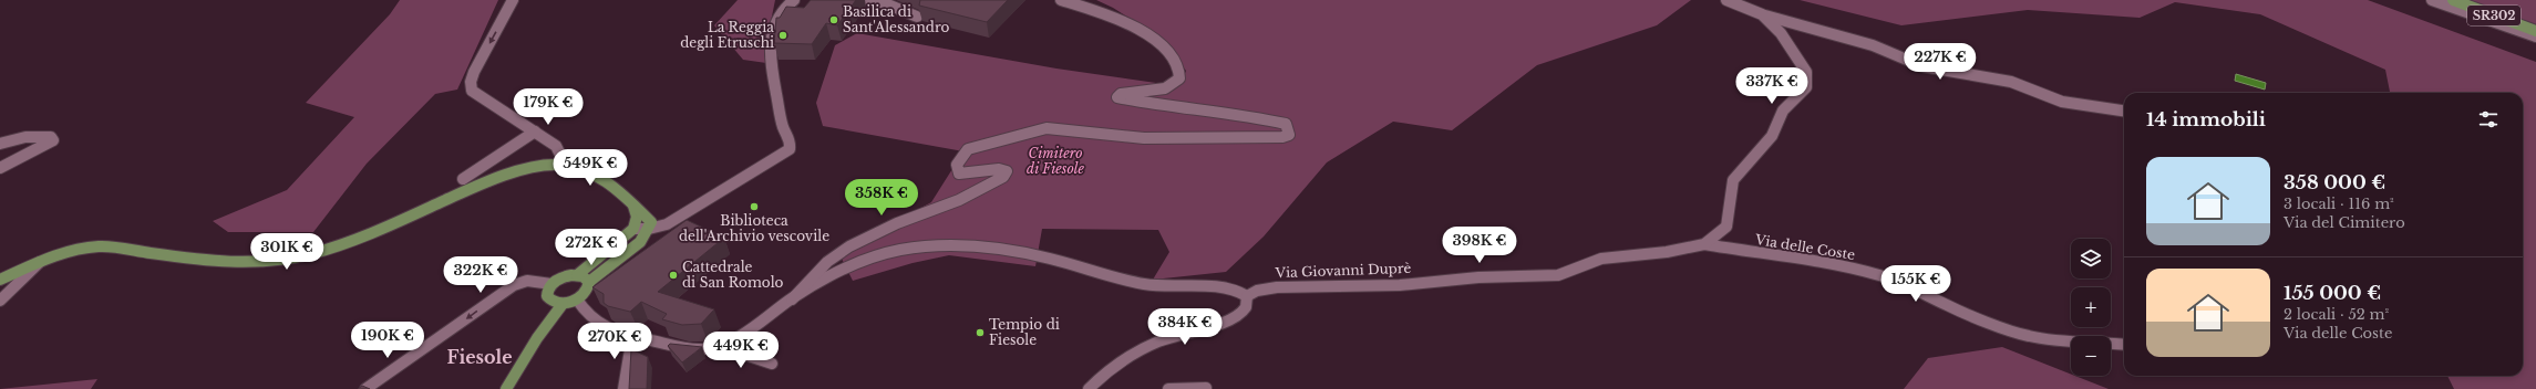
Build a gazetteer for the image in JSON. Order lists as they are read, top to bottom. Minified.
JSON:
{"streets":{"main road":["SR302"],"street":["Via delle Coste","Via Giovanni Duprè"]},"crossings":[["Via delle Coste","Via Giovanni Duprè"]],"districts":["Fiesole"],"parks":["Cimitero di Fiesole"],"places":["Basilica di Sant'Alessandro","La Reggia degli Etruschi","Biblioteca dell'Archivio vescovile","Cattedrale di San Romolo","Tempio di Fiesole"],"page":{"price":["227K €","337K €","179K €","549K €","358K €","398K €","272K €","301K €","322K €","155K €","384K €","190K €","270K €","449K €"],"heading":"14 immobili","list":[{"name":"358 000 €","note":"3 locali · 116 m² · Via del Cimitero"},{"name":"155 000 €","note":"2 locali · 52 m² · Via delle Coste"}],"map_buttons":["+","−"]}}
